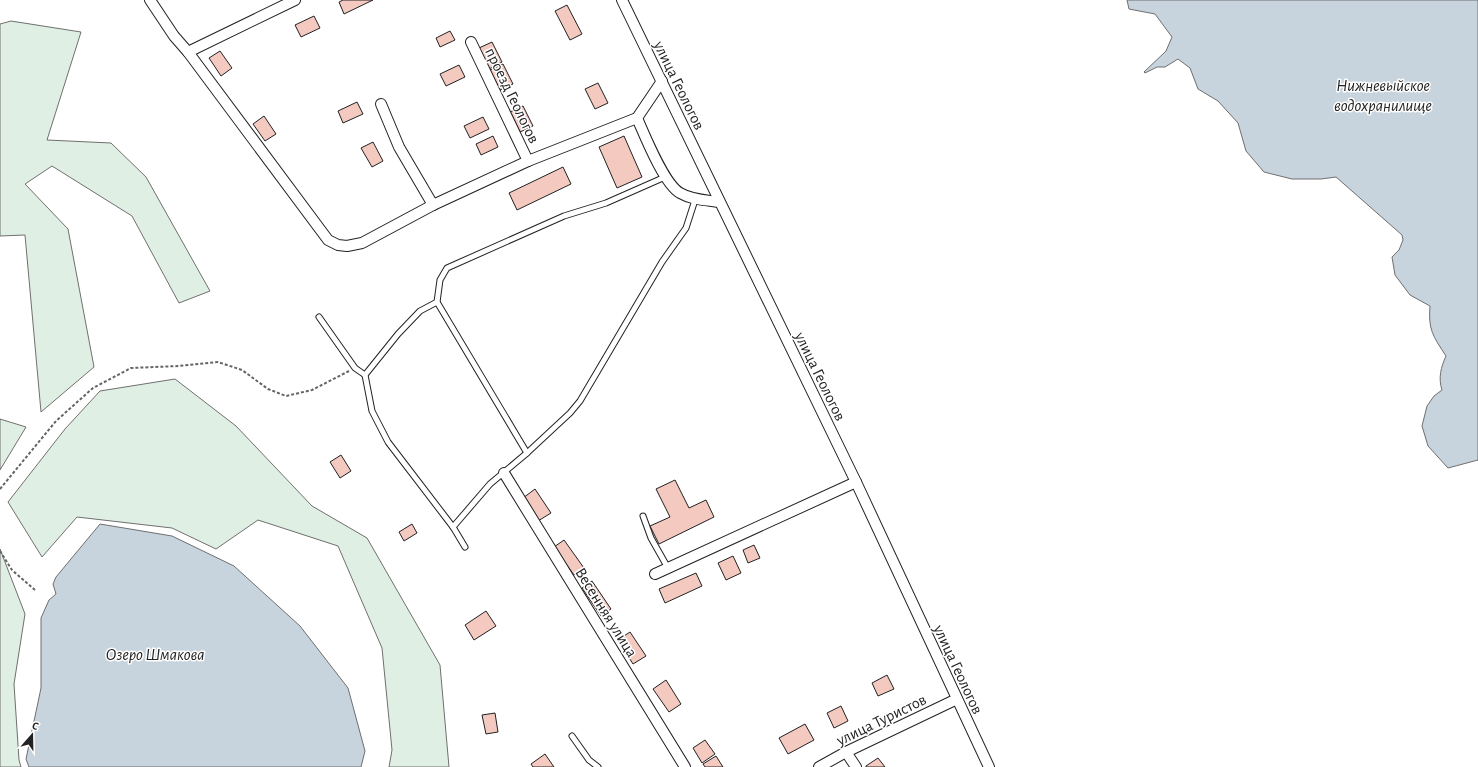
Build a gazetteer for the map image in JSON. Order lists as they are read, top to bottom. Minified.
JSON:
{"streets":{"street":["улица Геологов","проезд Геологов","Весенняя улица","улица Туристов"]},"crossings":[["улица Геологов","улица Туристов"]],"water":["Нижневыйское водохранилище","Озеро Шмакова"],"north":"top"}
